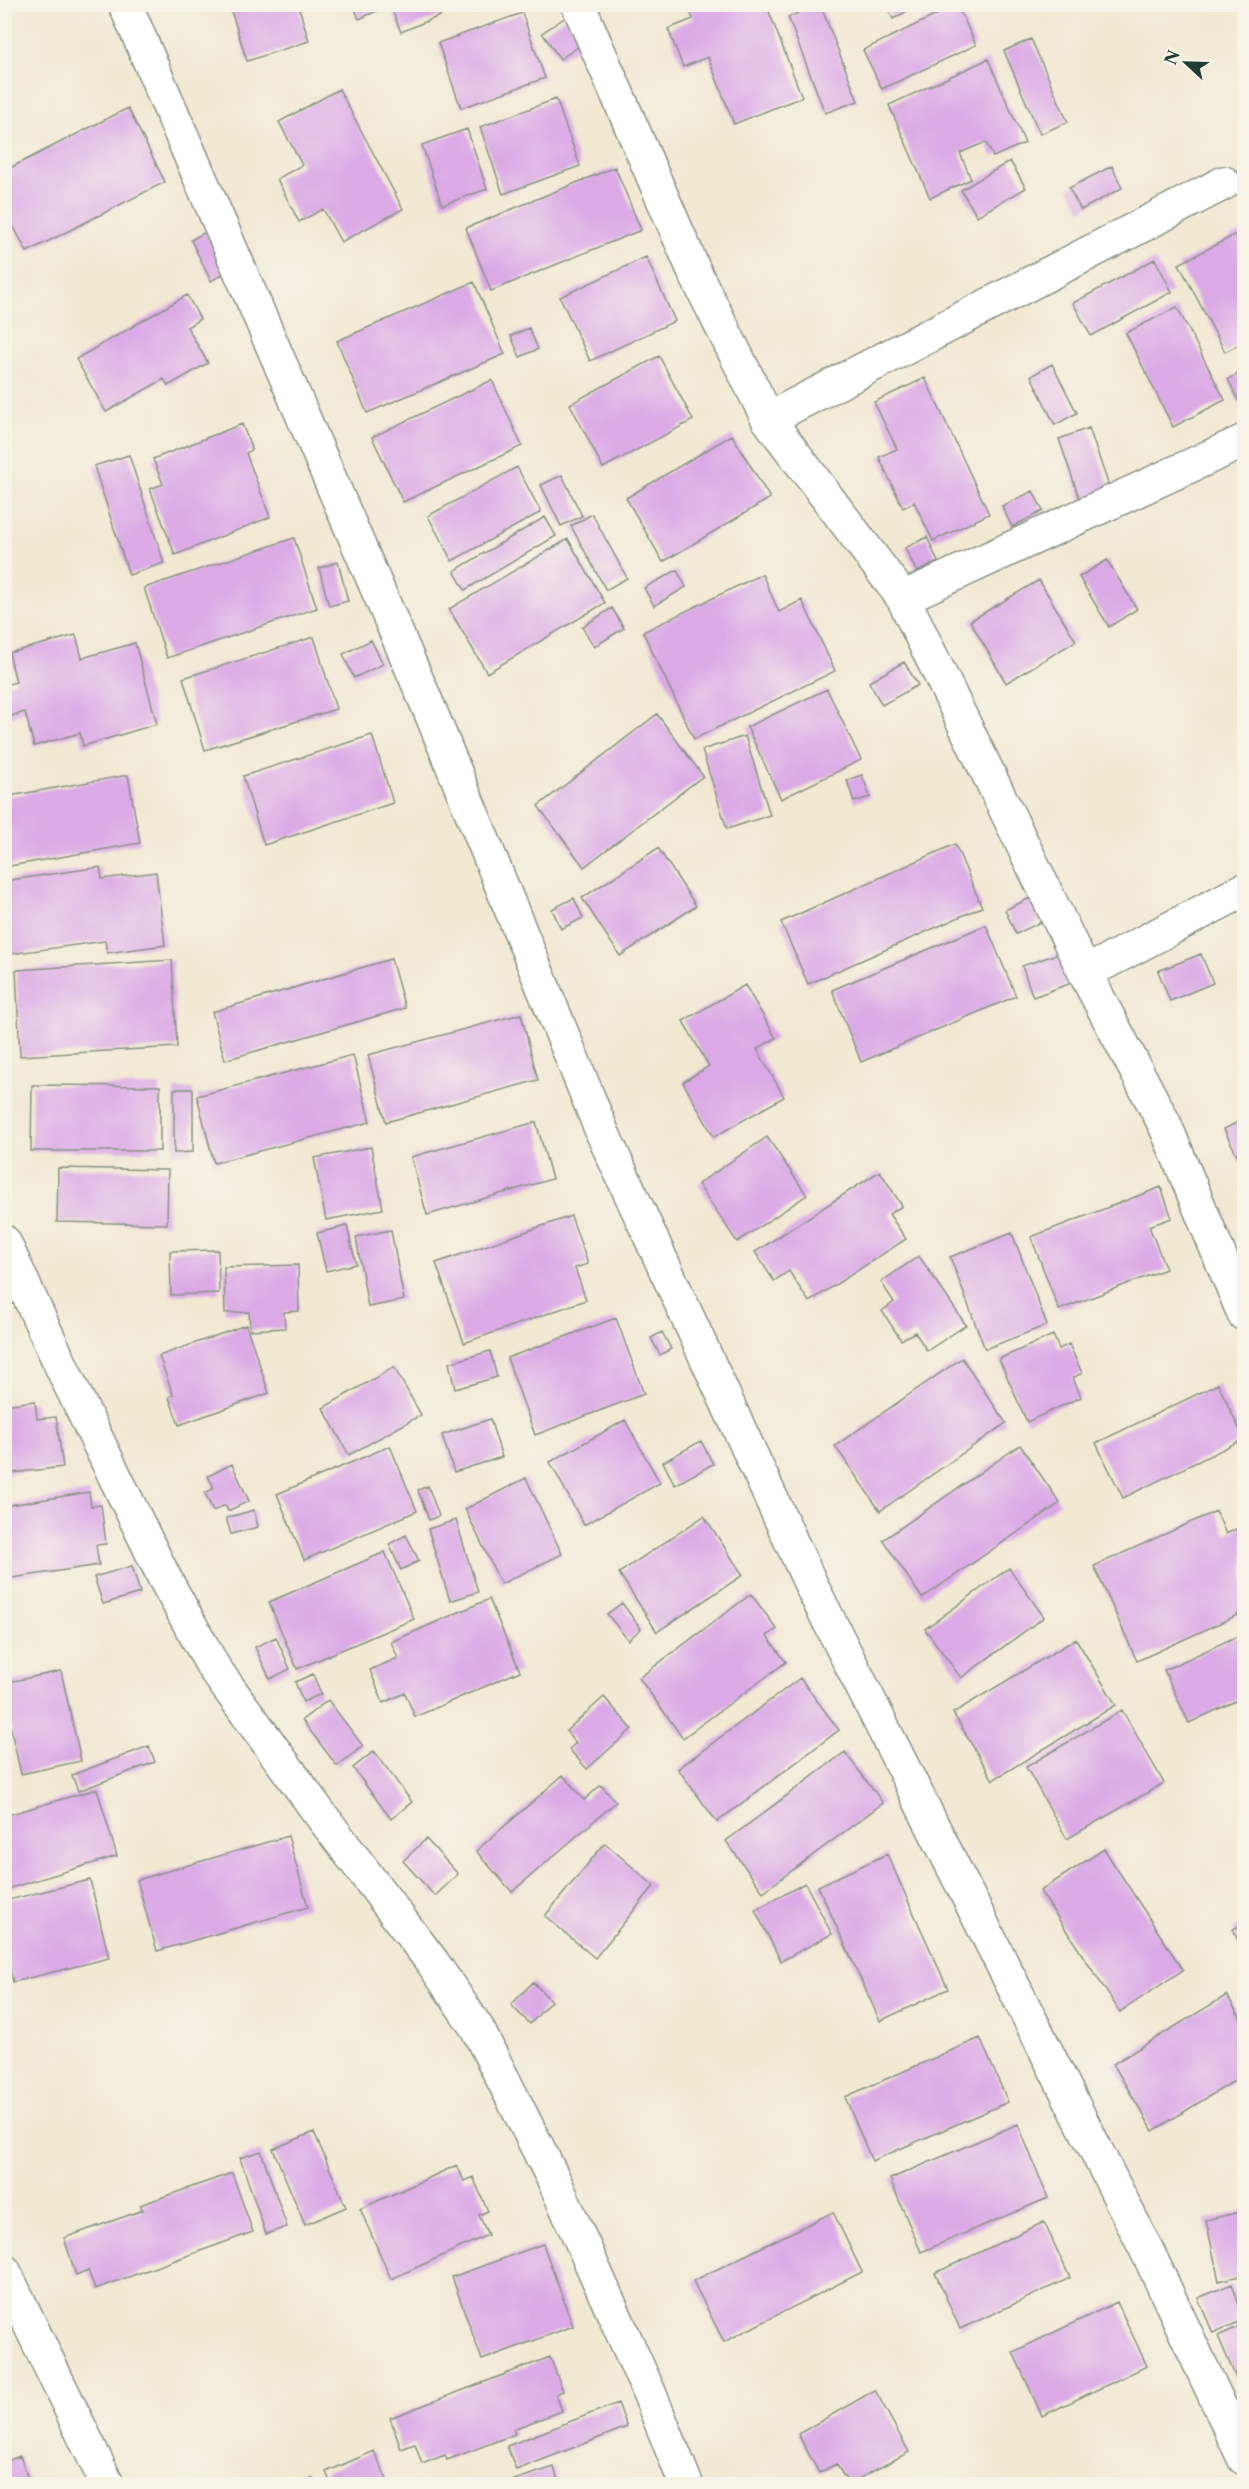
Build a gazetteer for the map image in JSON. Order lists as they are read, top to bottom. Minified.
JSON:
{"north":"left"}
